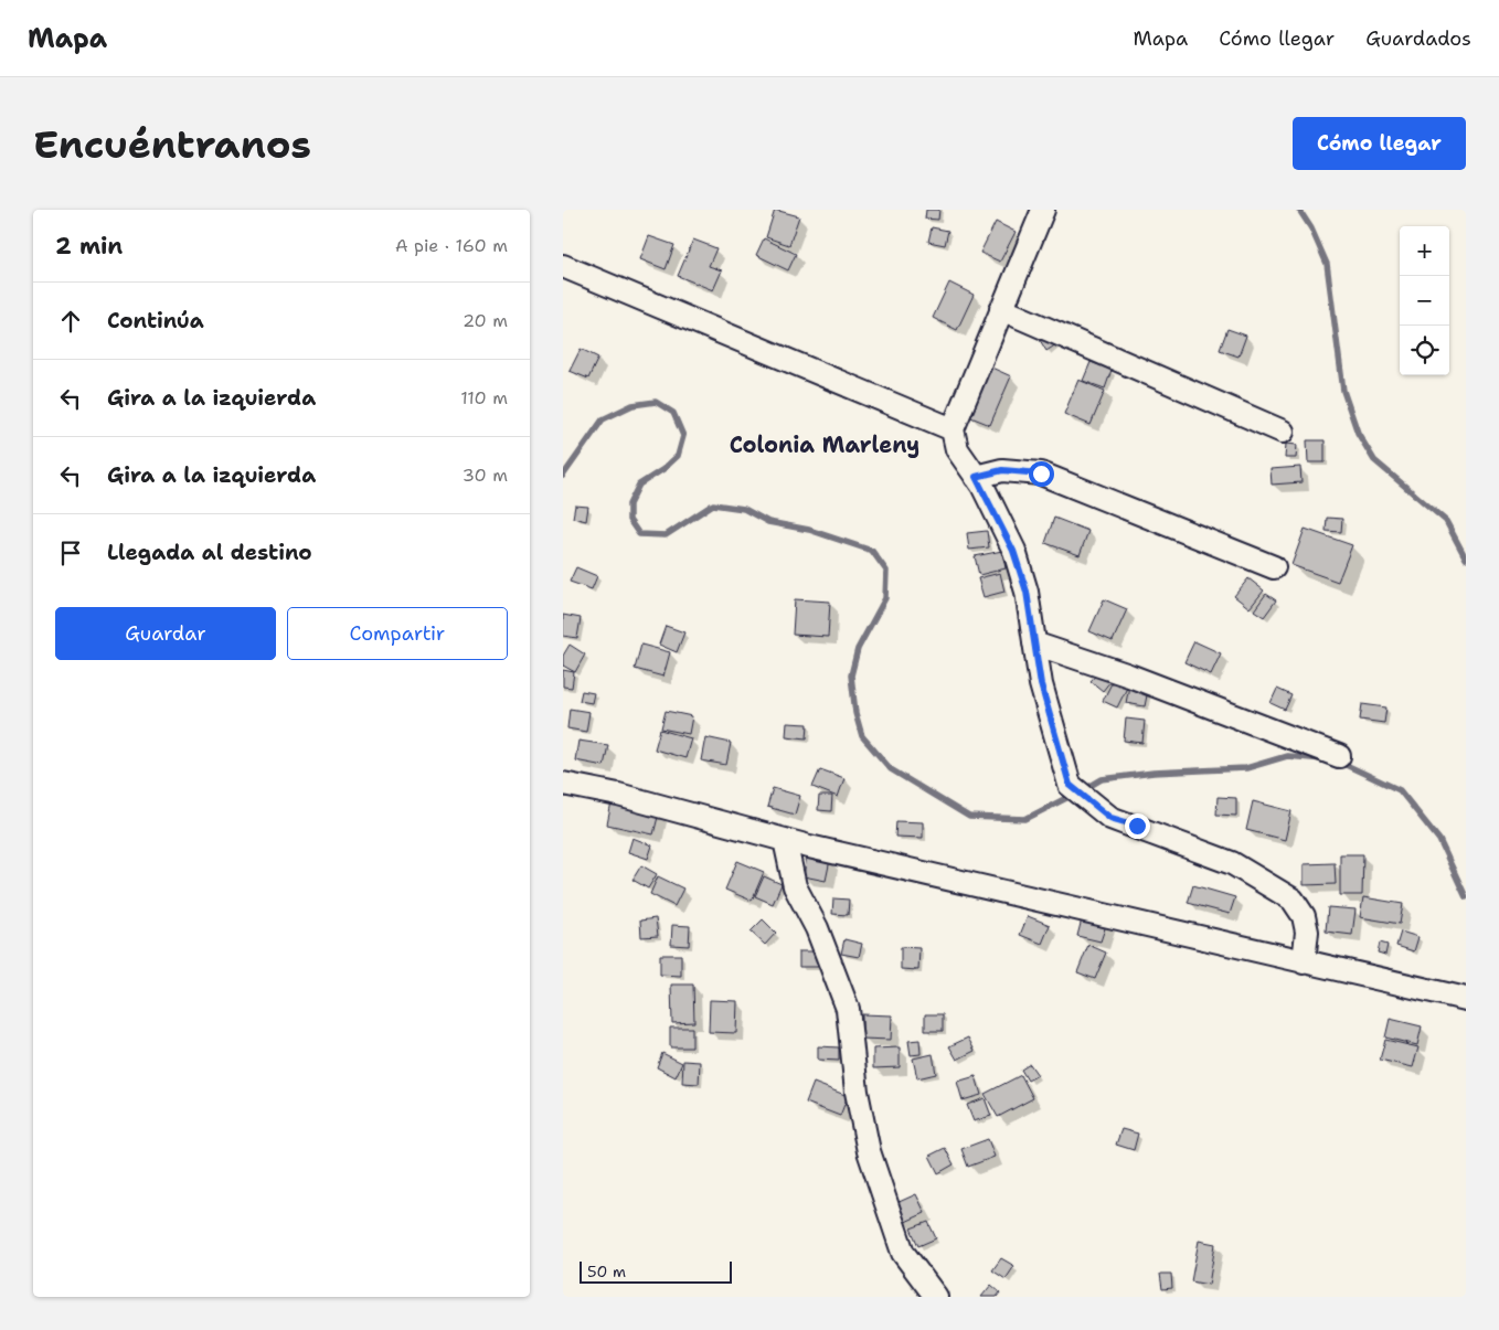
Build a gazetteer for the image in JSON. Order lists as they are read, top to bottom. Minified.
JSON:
{"districts":["Colonia Marleny"],"scale_bar":"50 m","page":{"header":"Mapa","nav":["Mapa","Cómo llegar","Guardados"],"buttons":["Cómo llegar",["Guardar","Compartir"]],"title":"Encuéntranos","heading":["2 min","A pie · 160 m"],"map_buttons":["+","−"],"list":[["Continúa","20 m"],["Gira a la izquierda","110 m"],["Gira a la izquierda","30 m"],"Llegada al destino"],"scale":"50 m"}}
